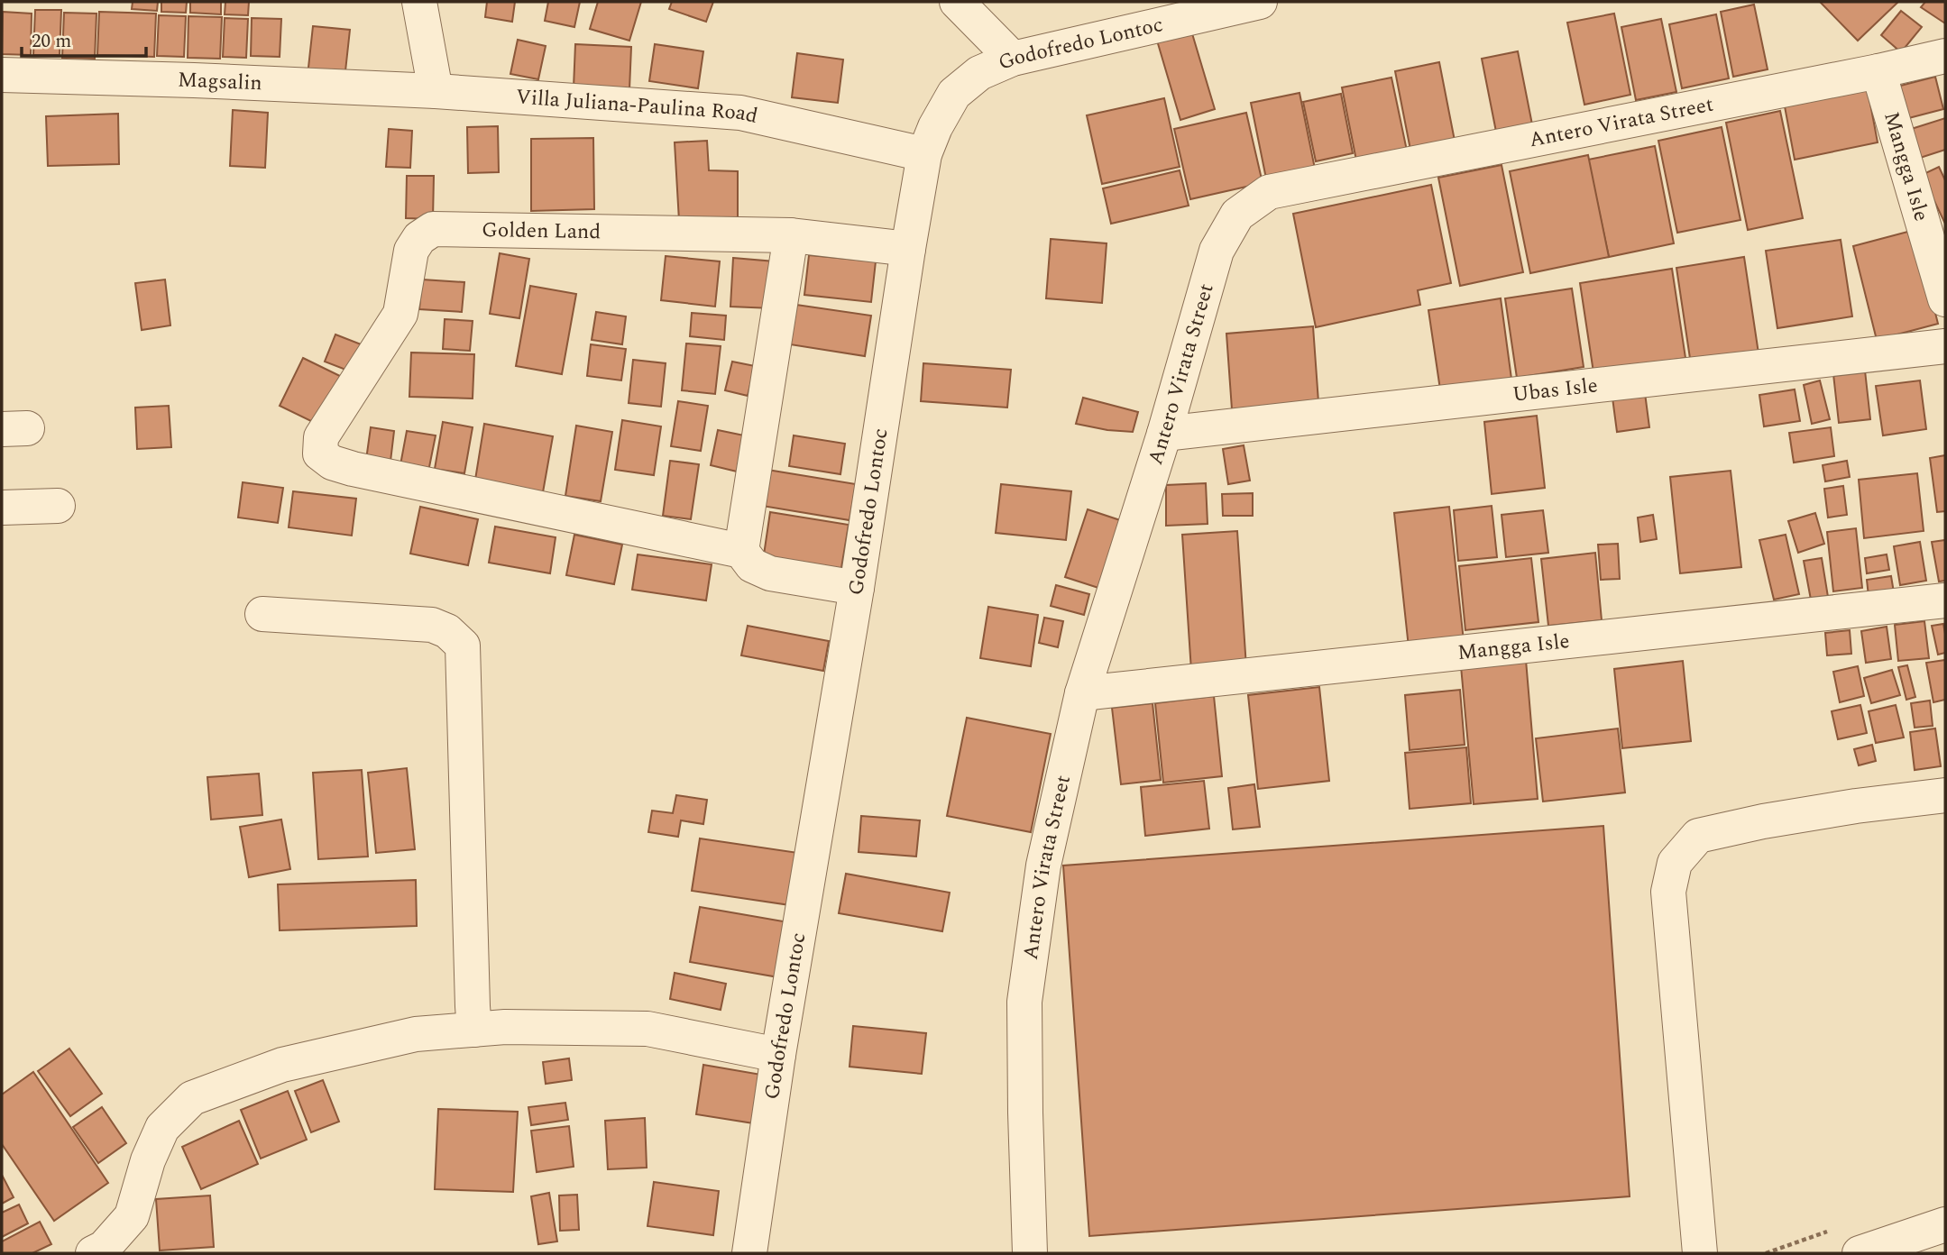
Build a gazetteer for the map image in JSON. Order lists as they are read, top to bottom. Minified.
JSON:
{"streets":{"street":["Godofredo Lontoc","Magsalin","Villa Juliana-Paulina Road","Antero Virata Street","Mangga Isle","Golden Land","Ubas Isle"]},"crossings":[["Godofredo Lontoc","Villa Juliana-Paulina Road"],["Godofredo Lontoc","Golden Land"],["Magsalin","Villa Juliana-Paulina Road"],["Antero Virata Street","Mangga Isle"],["Antero Virata Street","Ubas Isle"]],"scale_bar":"20 m"}
